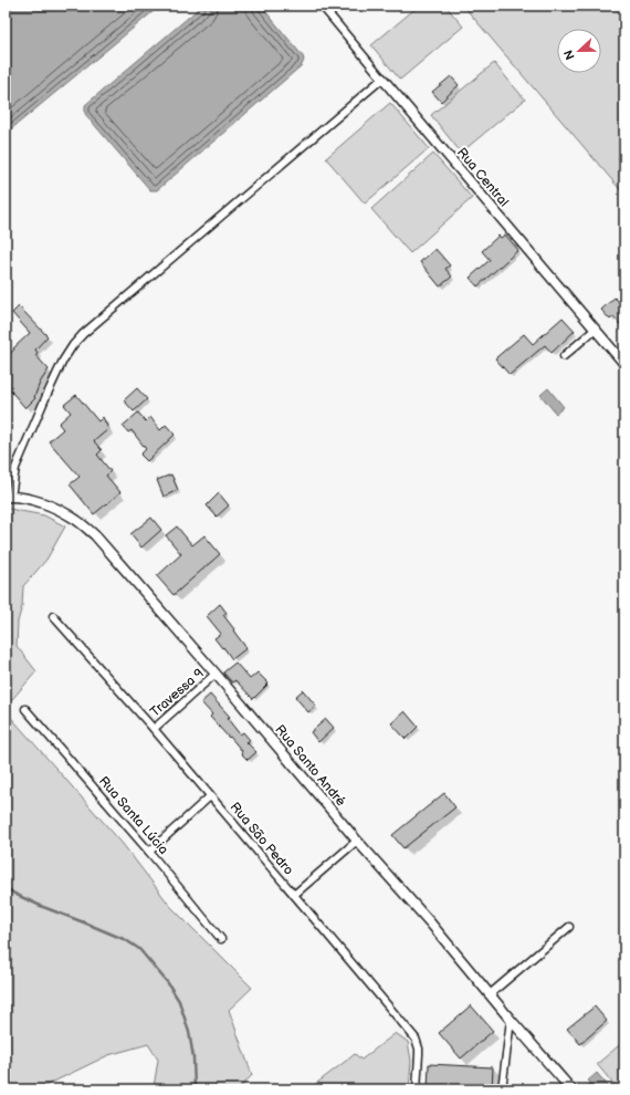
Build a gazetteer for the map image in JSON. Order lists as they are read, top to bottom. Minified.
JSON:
{"streets":{"street":["Rua Central","Travessa 9","Rua Santo André","Rua Santa Lúcia","Rua São Pedro"]},"crossings":[["Travessa 9","Rua Santo André"],["Travessa 9","Rua São Pedro"]],"north":"left"}
